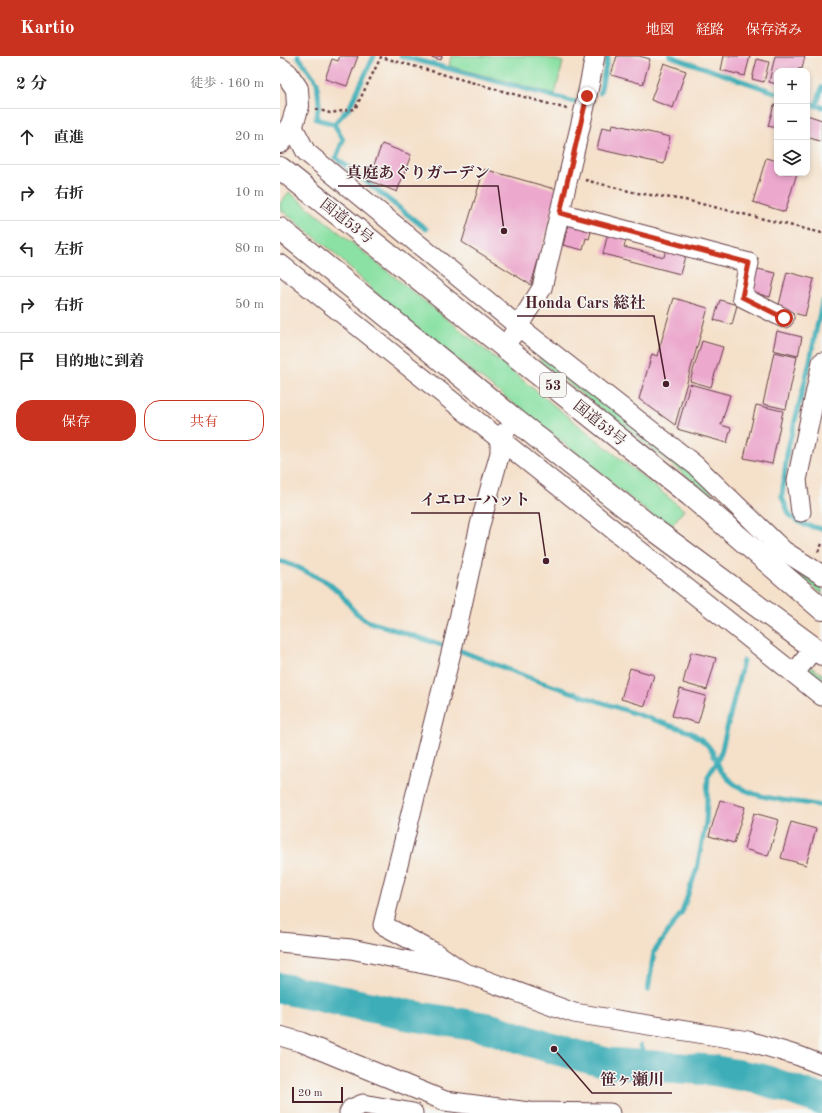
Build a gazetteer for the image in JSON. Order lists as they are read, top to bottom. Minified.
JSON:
{"streets":{"main road":["国道53号","53"]},"places":["真庭あぐりガーデン","Honda Cars 総社","イエローハット","笹ヶ瀬川"],"scale_bar":"20 m","page":{"header":"Kartio","nav":["地図","経路","保存済み"],"heading":["2 分","徒歩 · 160 m"],"map_buttons":["+","−"],"list":[["直進","20 m"],["右折","10 m"],["左折","80 m"],["右折","50 m"],"目的地に到着"],"buttons":["保存","共有"],"scale":"20 m"}}
